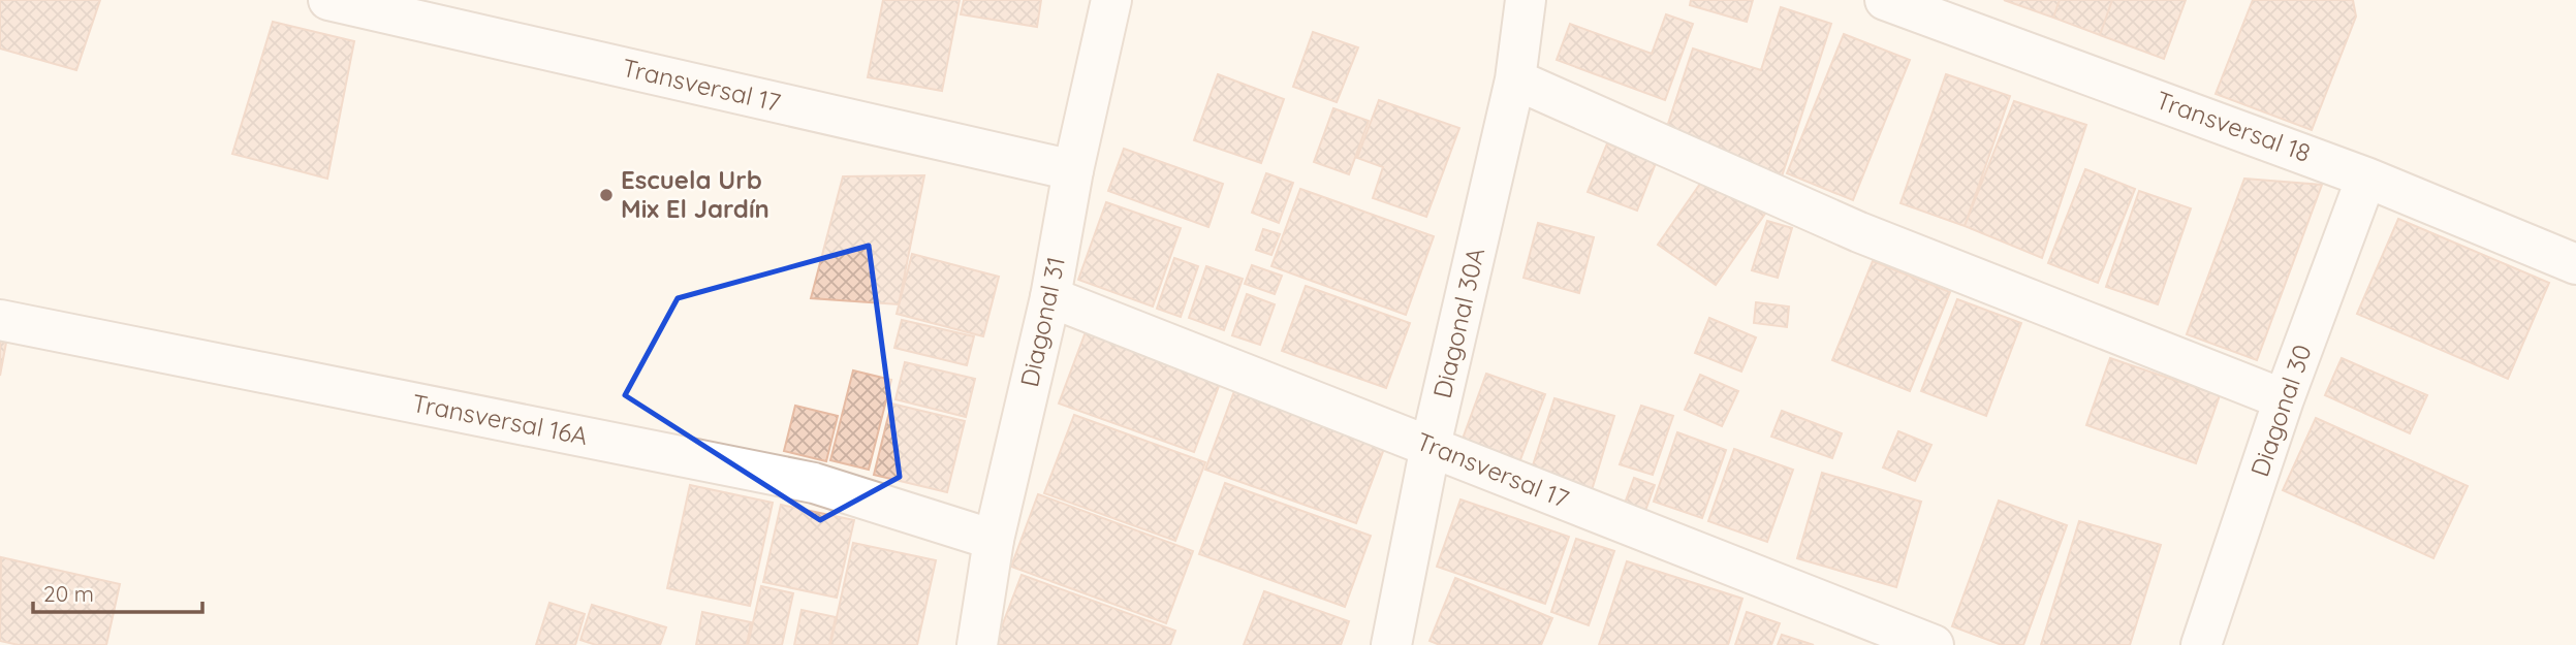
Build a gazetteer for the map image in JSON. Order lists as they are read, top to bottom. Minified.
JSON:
{"streets":{"street":["Transversal 17","Transversal 18","Diagonal 31","Diagonal 30A","Diagonal 30","Transversal 16A"]},"crossings":[["Transversal 17","Diagonal 31"],["Transversal 17","Diagonal 30A"],["Transversal 18","Diagonal 30"],["Diagonal 31","Transversal 16A"]],"places":["Escuela Urb Mix El Jardín"],"scale_bar":"20 m"}
